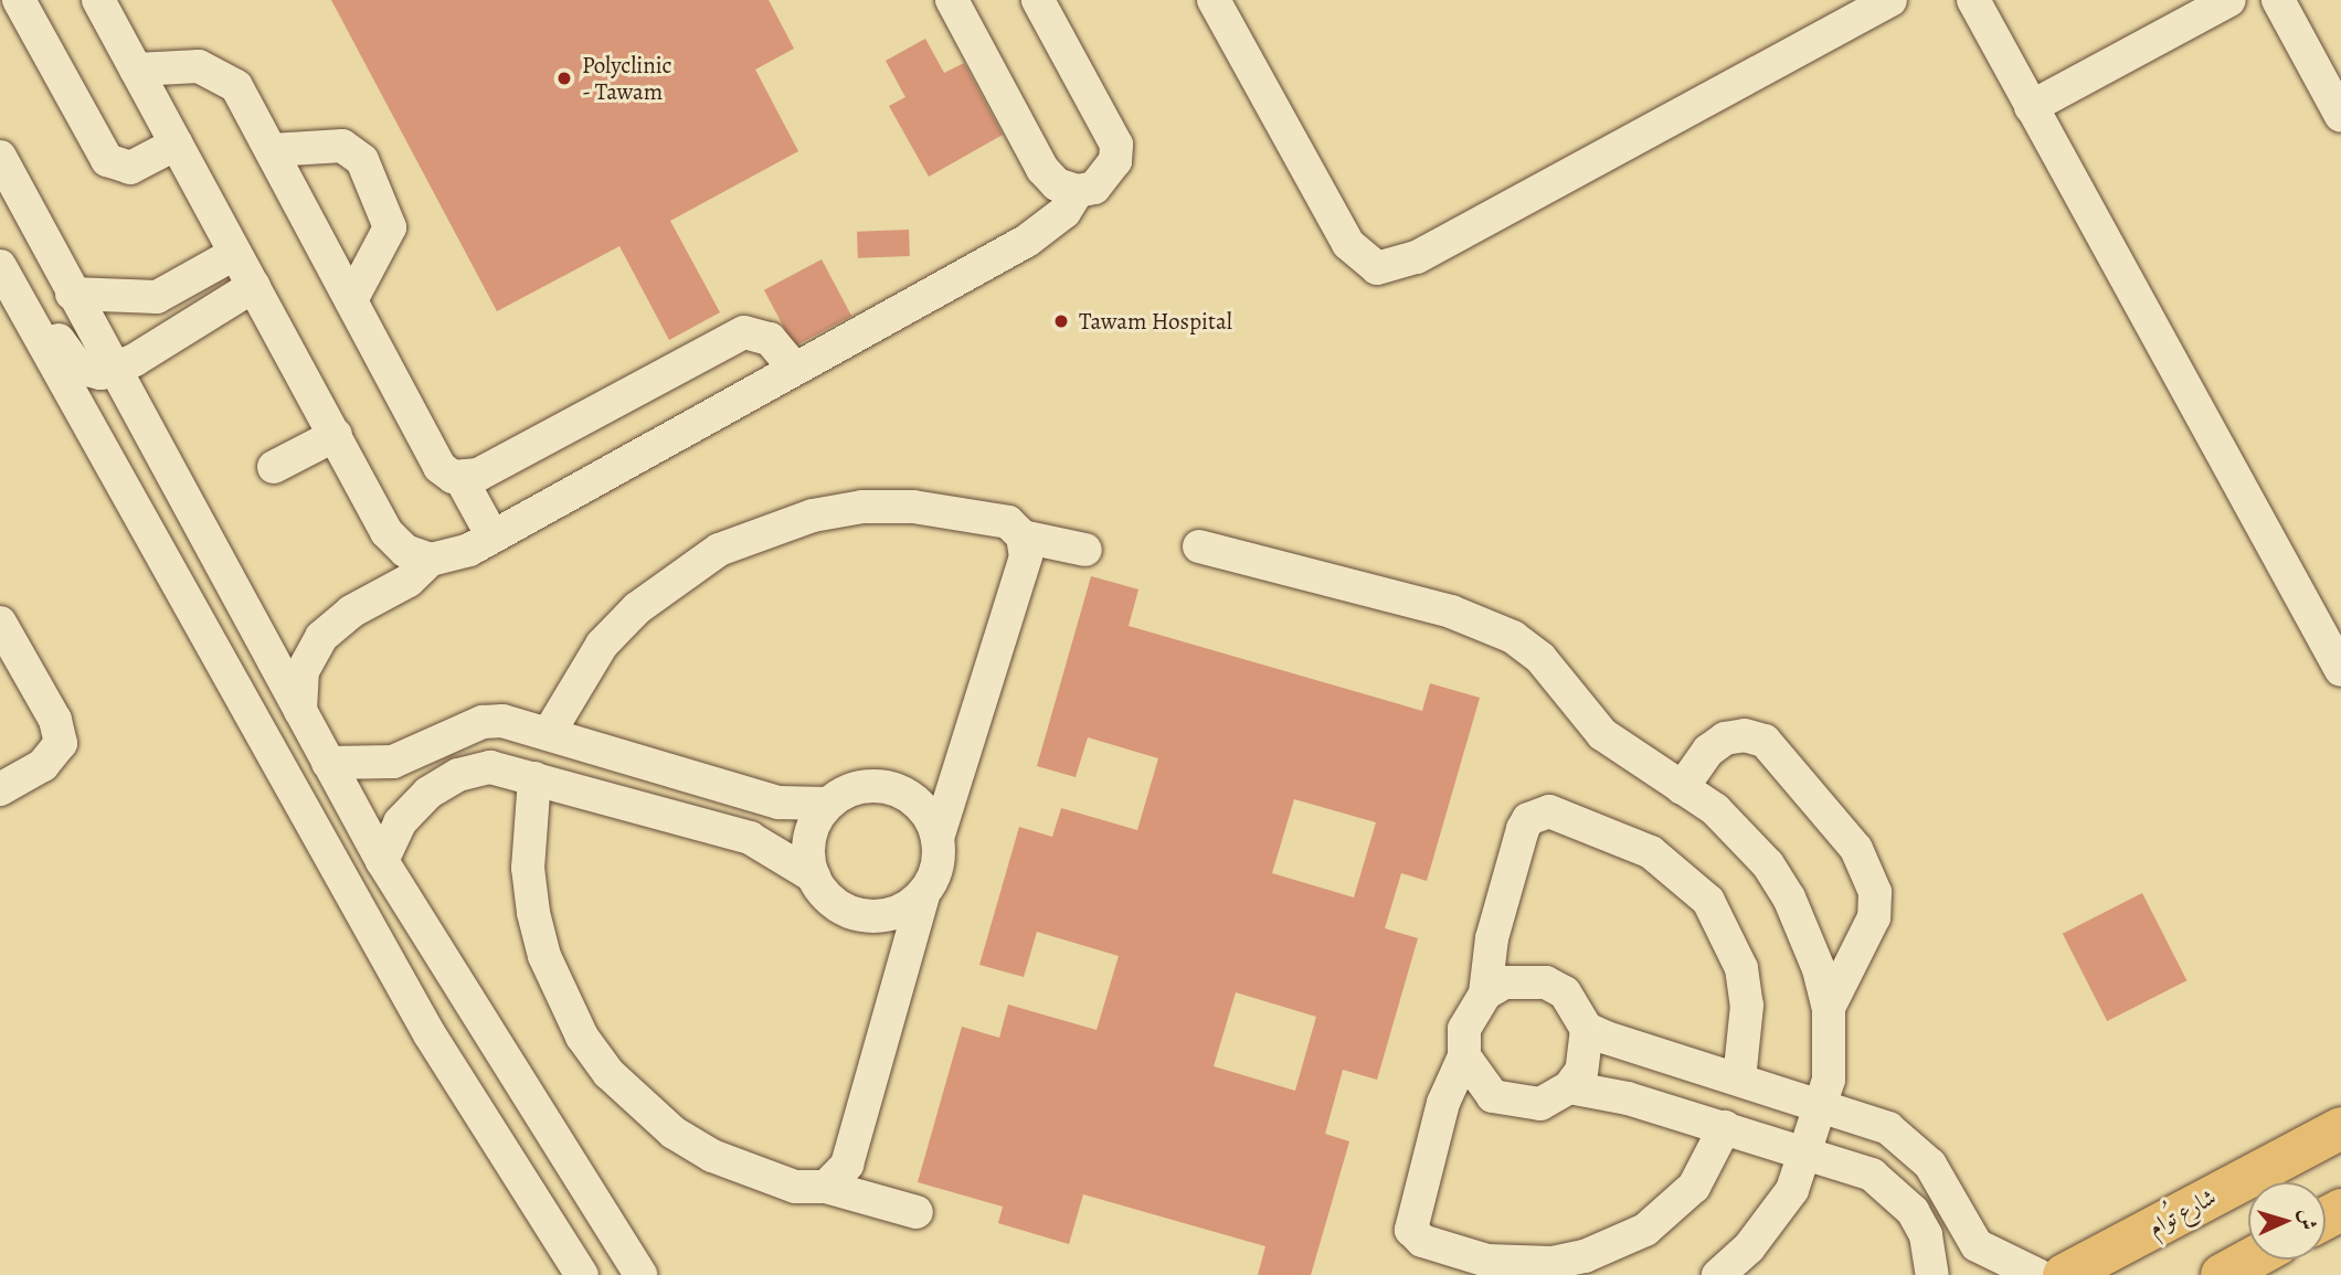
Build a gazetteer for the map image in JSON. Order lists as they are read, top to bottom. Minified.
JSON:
{"streets":{"main road":["شارع تُوام"]},"places":["Polyclinic - Tawam","Tawam Hospital"],"north":"right"}
